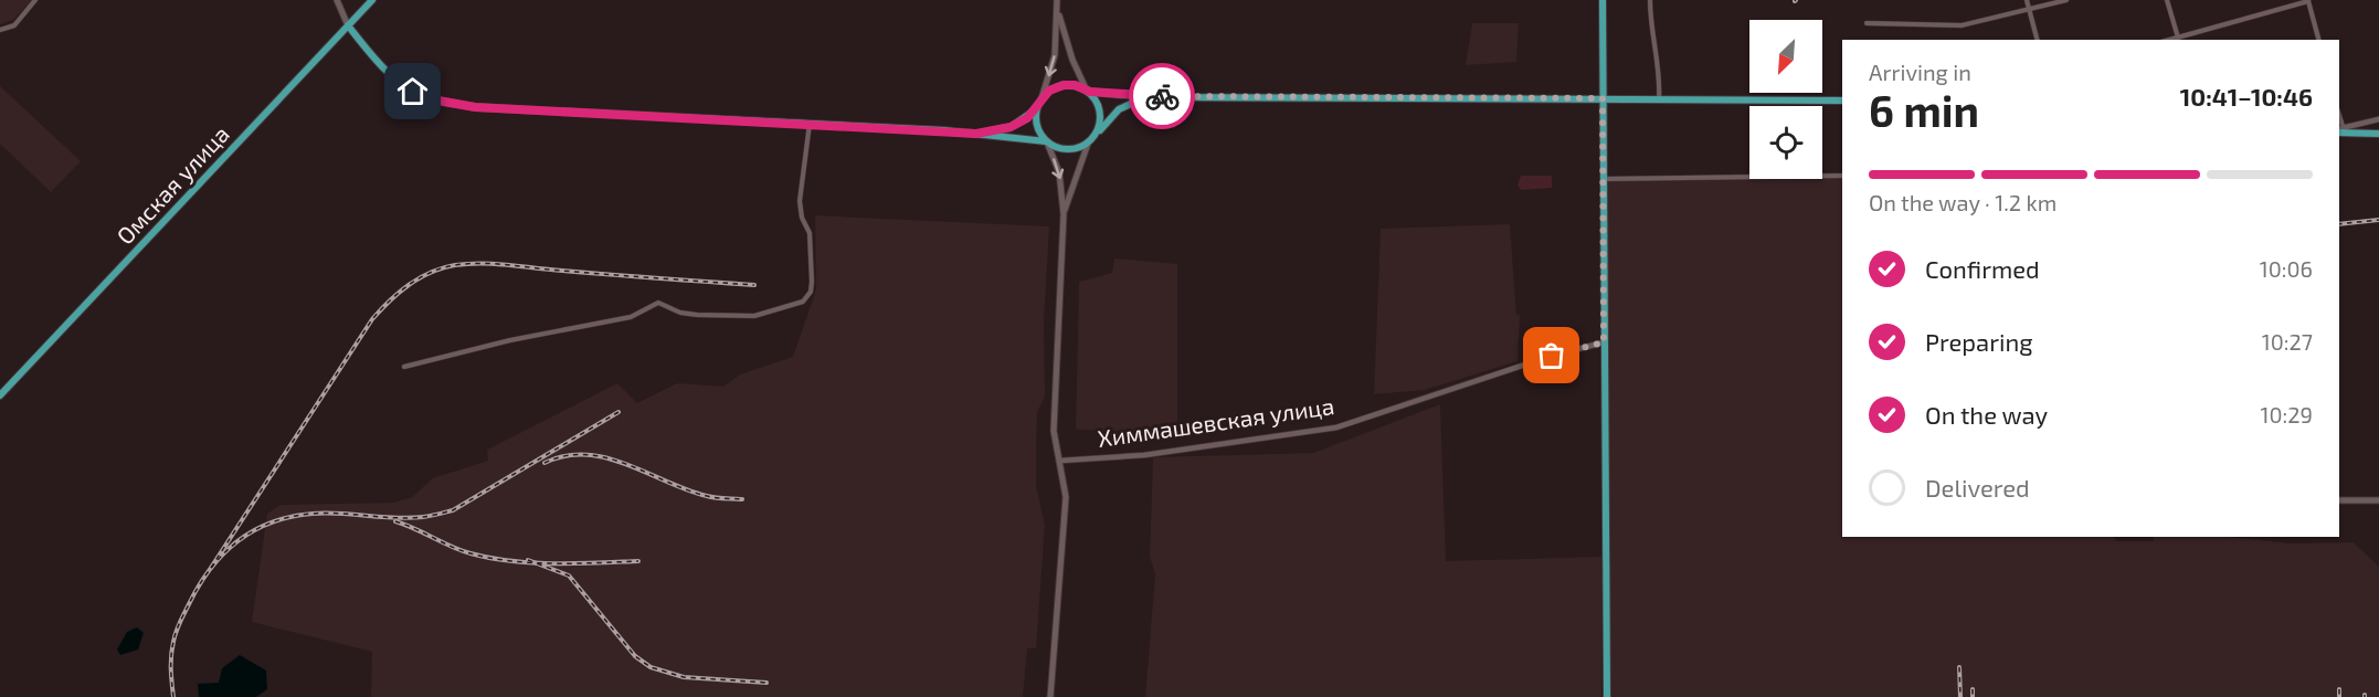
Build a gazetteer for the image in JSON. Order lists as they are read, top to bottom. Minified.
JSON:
{"streets":{"main road":["Омская улица"],"street":["Химмашевская улица"]},"north":"bottom left","page":{"heading":["6 min","Arriving in","10:41–10:46"],"bar":"On the way · 1.2 km","list":[["Confirmed","10:06"],["Preparing","10:27"],["On the way","10:29"],"Delivered"]}}
